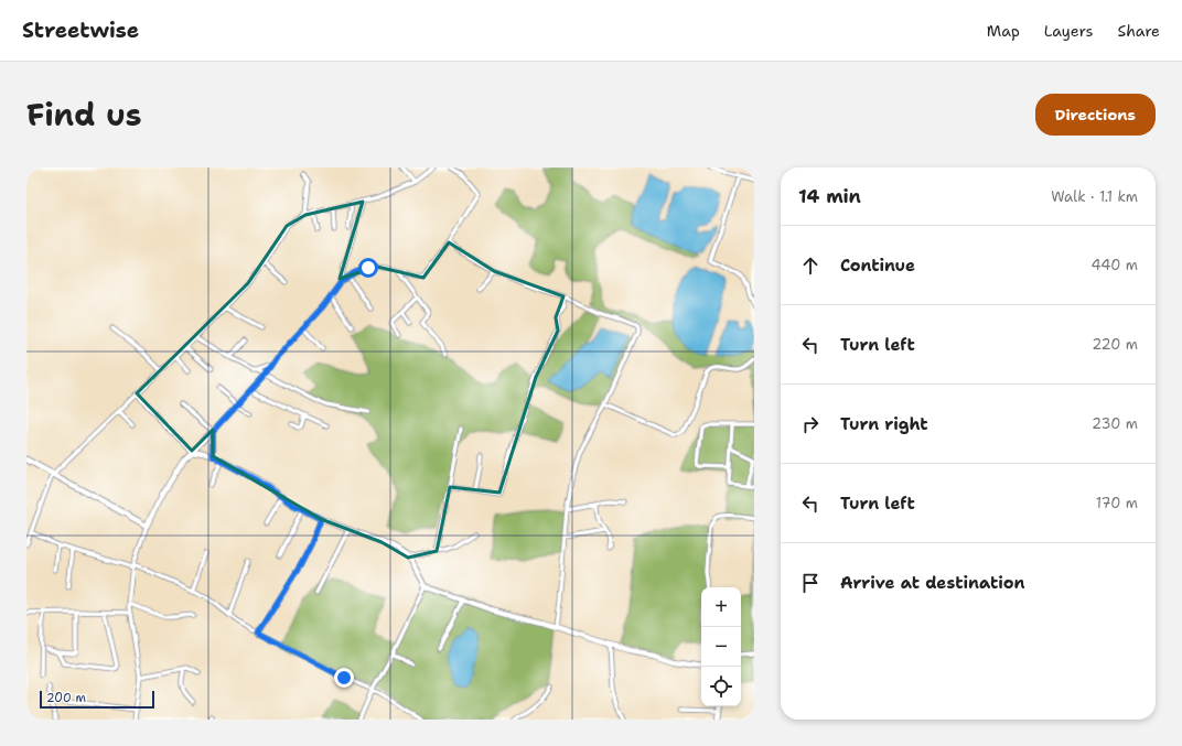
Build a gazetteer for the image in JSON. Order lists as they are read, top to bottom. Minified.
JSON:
{"scale_bar":"200 m","page":{"header":"Streetwise","nav":["Map","Layers","Share"],"title":"Find us","buttons":"Directions","heading":["14 min","Walk · 1.1 km"],"list":[["Continue","440 m"],["Turn left","220 m"],["Turn right","230 m"],["Turn left","170 m"],"Arrive at destination"],"map_buttons":["+","−"],"scale":"200 m"}}
